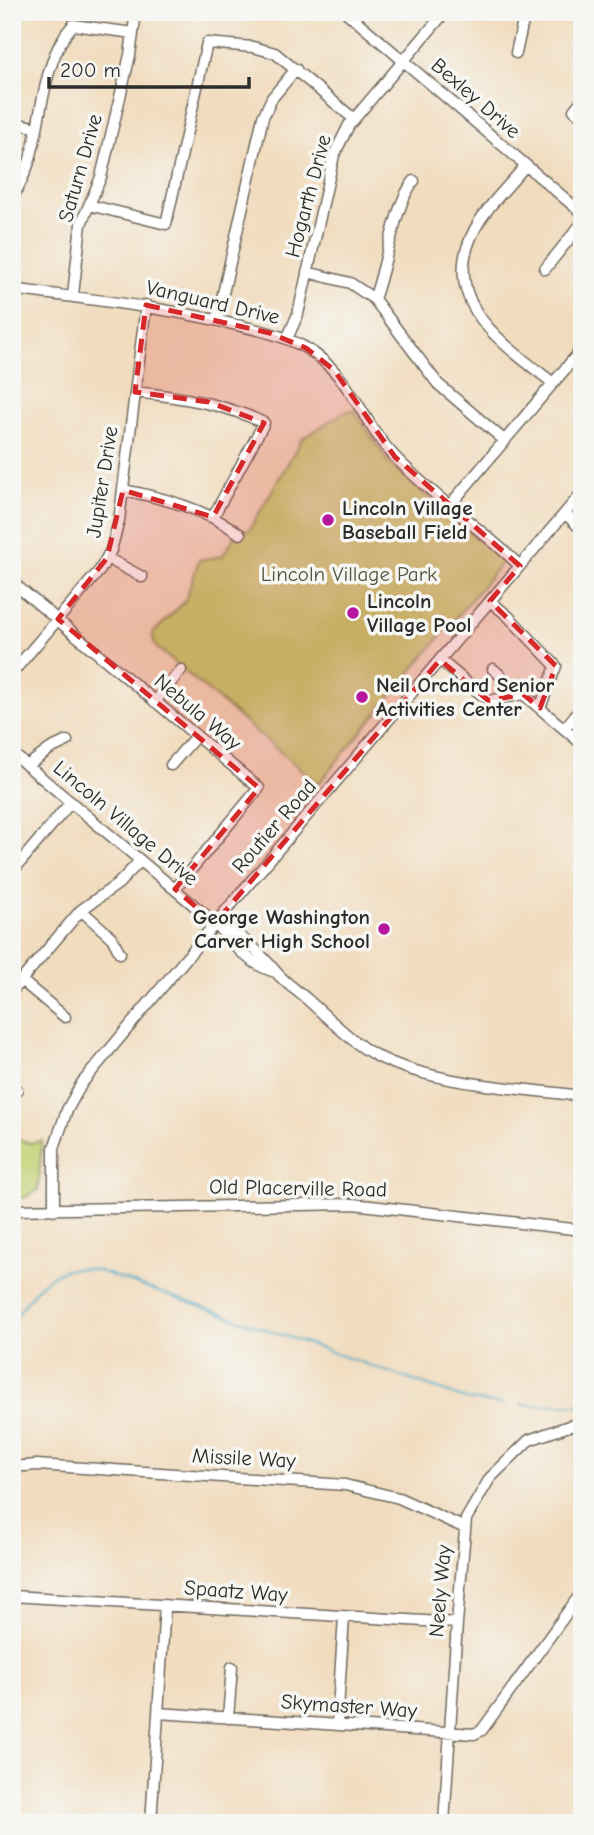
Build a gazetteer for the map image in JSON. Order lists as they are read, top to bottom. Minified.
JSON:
{"streets":{"street":["Bexley Drive","Saturn Drive","Hogarth Drive","Vanguard Drive","Jupiter Drive","Nebula Way","Lincoln Village Drive","Routier Road","Old Placerville Road","Missile Way","Spaatz Way","Neely Way","Skymaster Way"]},"crossings":[["Bexley Drive","Hogarth Drive"],["Saturn Drive","Vanguard Drive"],["Hogarth Drive","Vanguard Drive"],["Vanguard Drive","Jupiter Drive"],["Vanguard Drive","Routier Road"],["Jupiter Drive","Nebula Way"],["Nebula Way","Lincoln Village Drive"],["Lincoln Village Drive","Routier Road"],["Routier Road","Old Placerville Road"],["Missile Way","Neely Way"],["Spaatz Way","Neely Way"],["Neely Way","Skymaster Way"]],"parks":["Lincoln Village Park"],"places":["Lincoln Village Baseball Field","Lincoln Village Pool","Neil Orchard Senior Activities Center","George Washington Carver High School"],"scale_bar":"200 m"}
